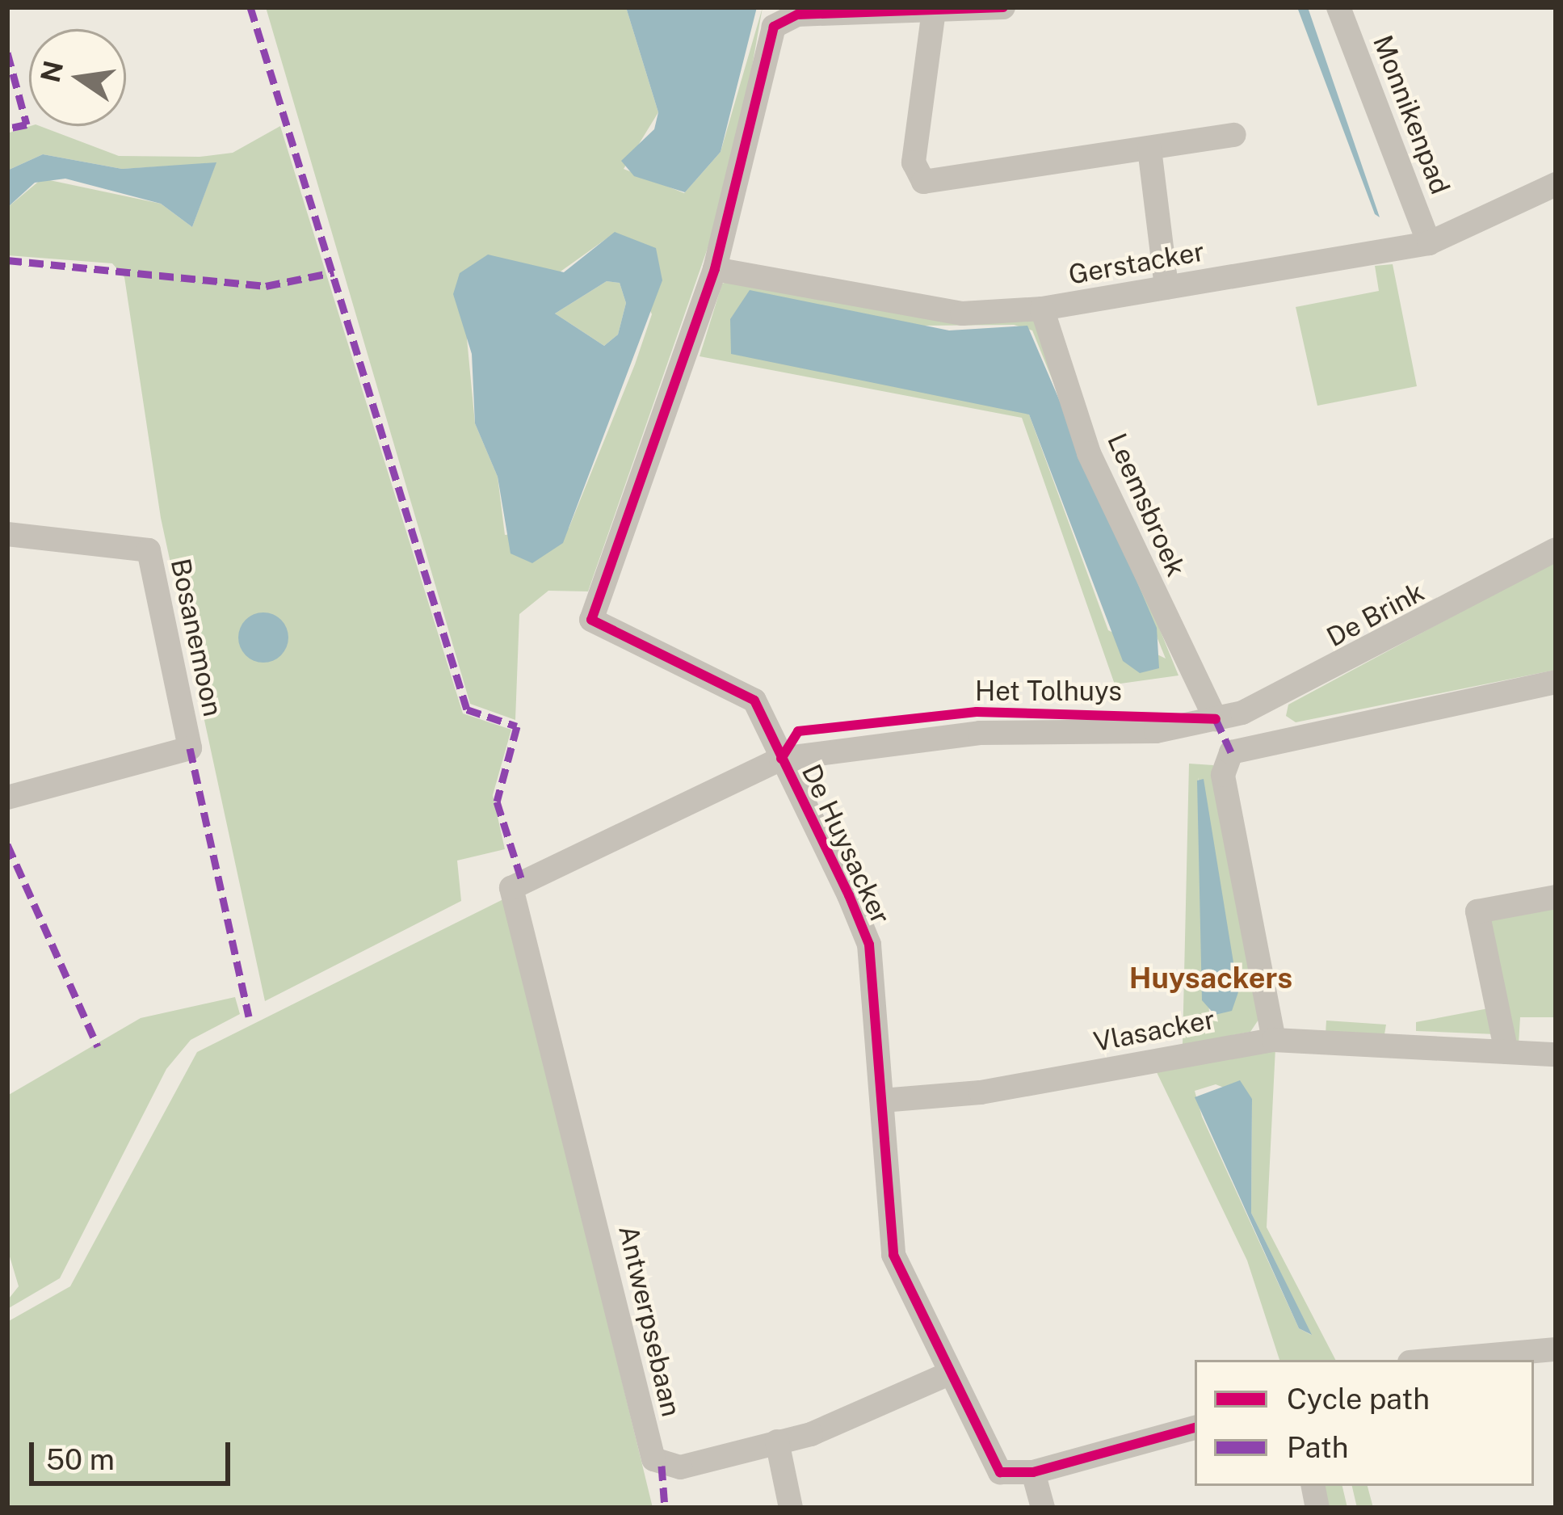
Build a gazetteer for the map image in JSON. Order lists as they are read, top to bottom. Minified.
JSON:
{"streets":{"street":["Monnikenpad","Gerstacker","Leemsbroek","De Brink","Bosanemoon","Het Tolhuys","De Huysacker","Vlasacker","Antwerpsebaan"]},"crossings":[["Monnikenpad","Gerstacker"],["Gerstacker","Leemsbroek"],["Gerstacker","De Huysacker"],["Leemsbroek","De Brink"],["Leemsbroek","Het Tolhuys"],["De Brink","Het Tolhuys"],["Het Tolhuys","De Huysacker"],["Het Tolhuys","Antwerpsebaan"],["De Huysacker","Vlasacker"],["De Huysacker","Antwerpsebaan"]],"districts":["Huysackers"],"legend":["Cycle path","Path"],"scale_bar":"50 m","north":"left"}
